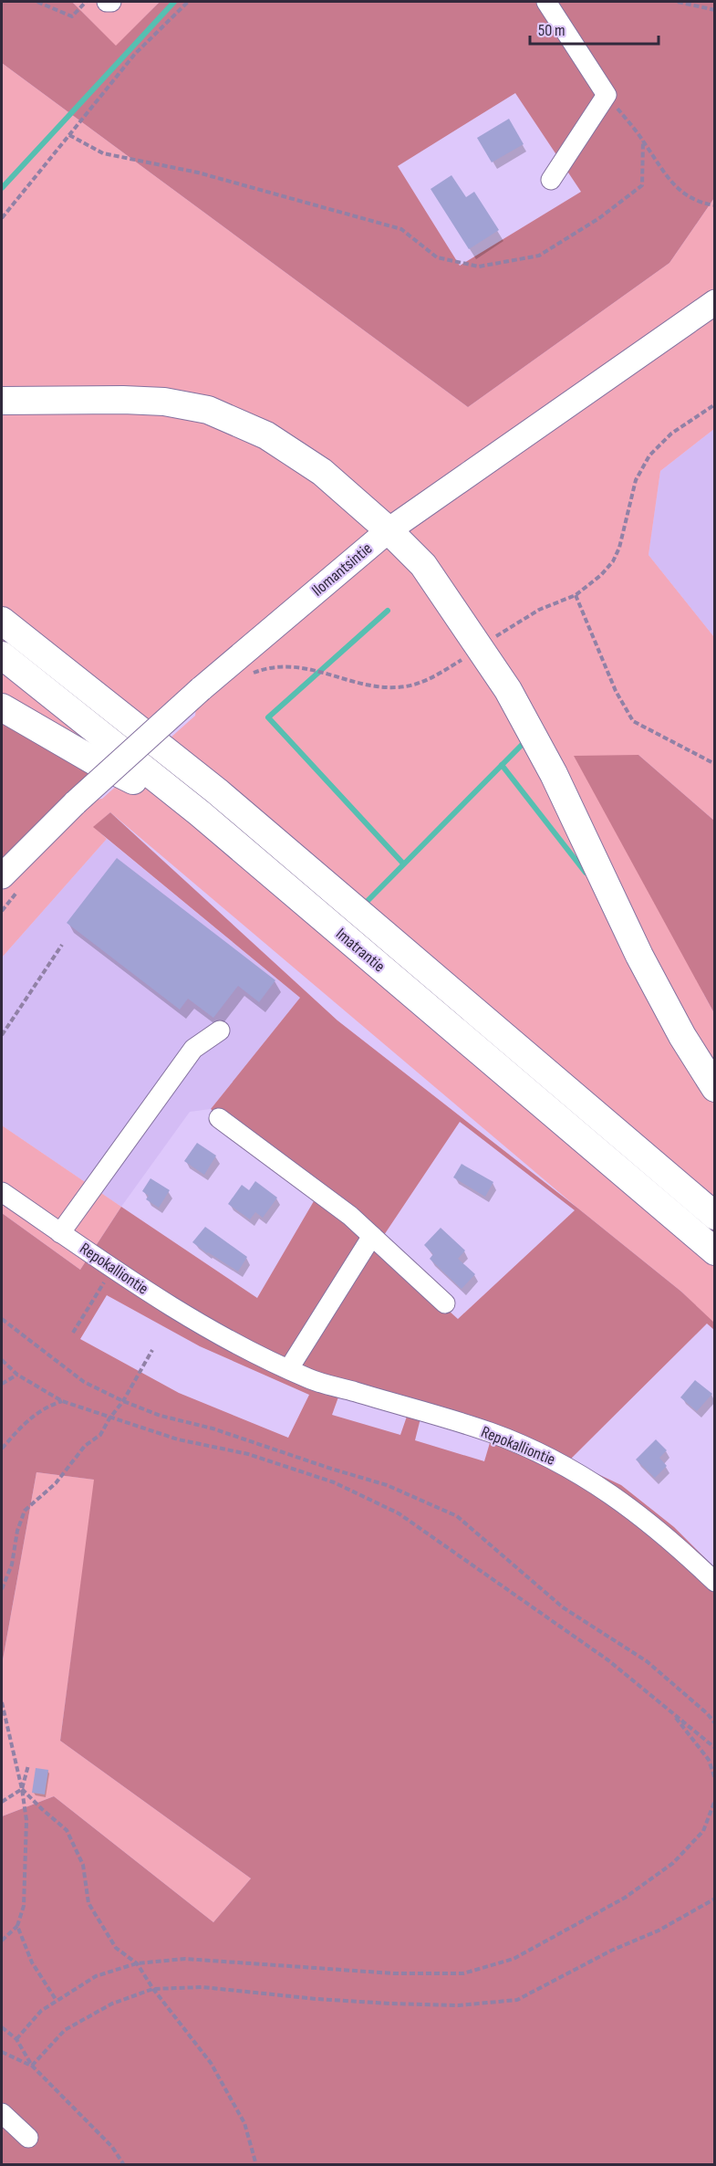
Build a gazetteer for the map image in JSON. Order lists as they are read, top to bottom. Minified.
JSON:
{"streets":{"highway":["Imatrantie"],"main road":["Ilomantsintie"],"street":["Repokalliontie"]},"scale_bar":"50 m"}
